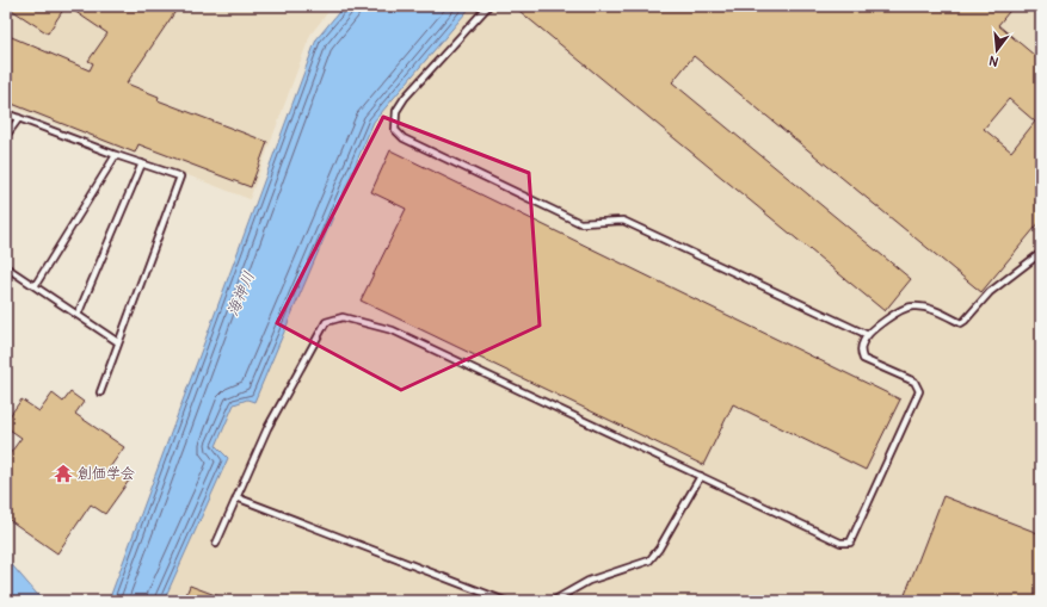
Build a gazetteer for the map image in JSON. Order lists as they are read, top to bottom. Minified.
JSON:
{"water":["海神川"],"places":{"temple":["創価学会"]},"north":"bottom"}
